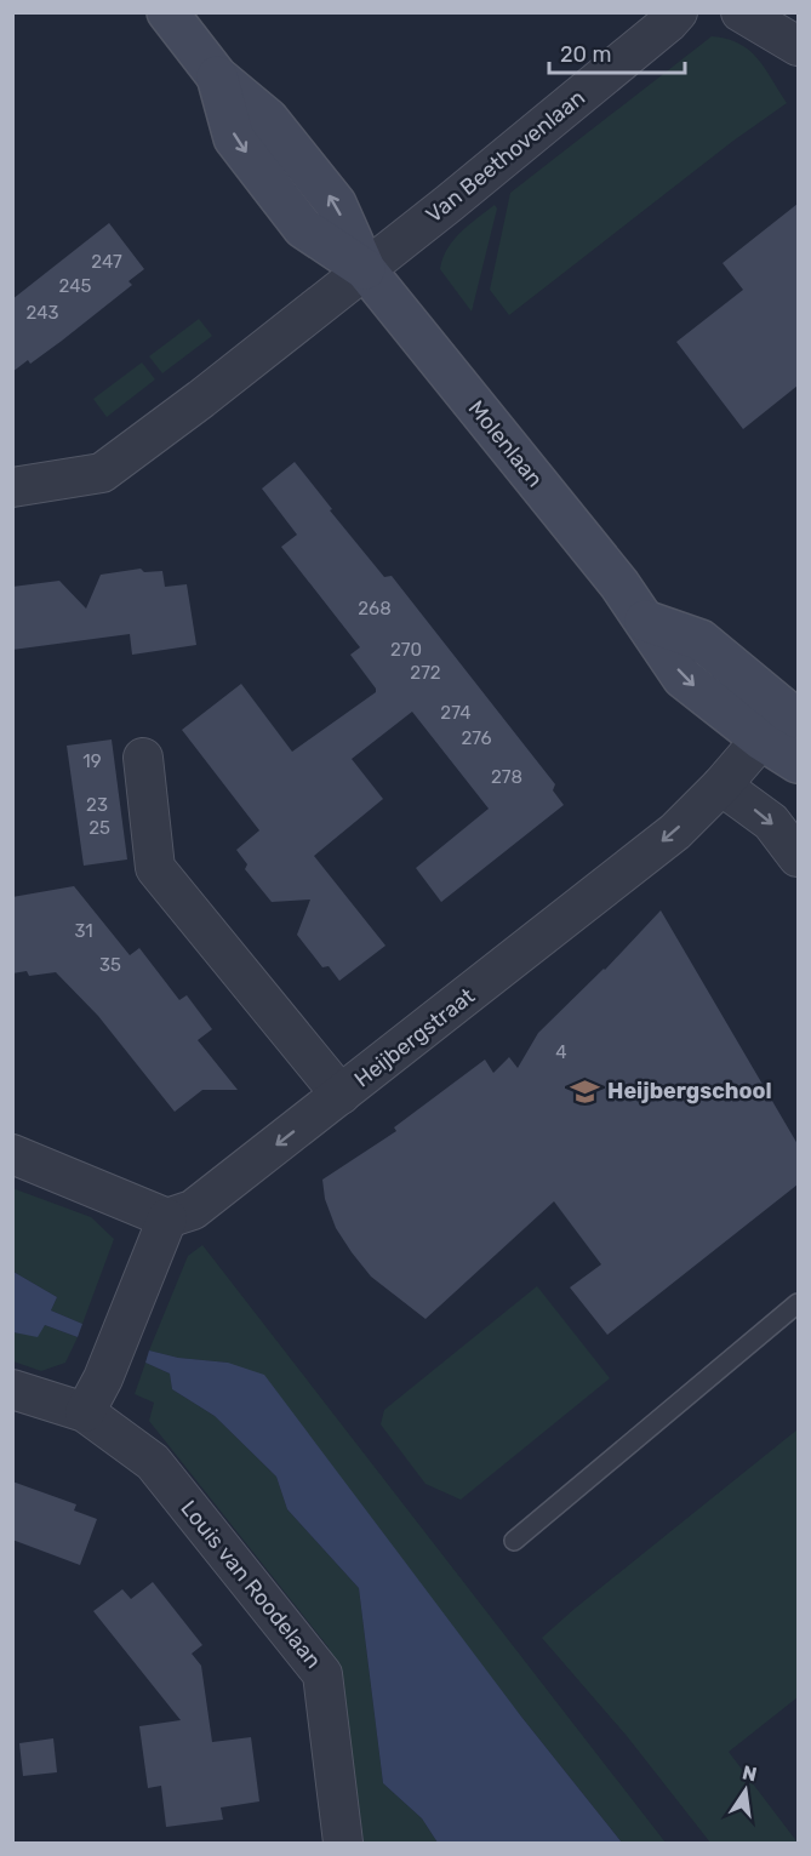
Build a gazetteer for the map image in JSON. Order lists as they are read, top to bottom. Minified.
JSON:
{"streets":{"main road":["Molenlaan"],"street":["Van Beethovenlaan","Heijbergstraat","Louis van Roodelaan"]},"crossings":[["Van Beethovenlaan","Molenlaan"],["Molenlaan","Heijbergstraat"]],"one_way":["Heijbergstraat"],"places":{"school or university":["Heijbergschool"]},"house_numbers":["247","245","243","268","270","272","274","276","19","278","23","25","31","35","4"],"scale_bar":"20 m","north":"top"}
